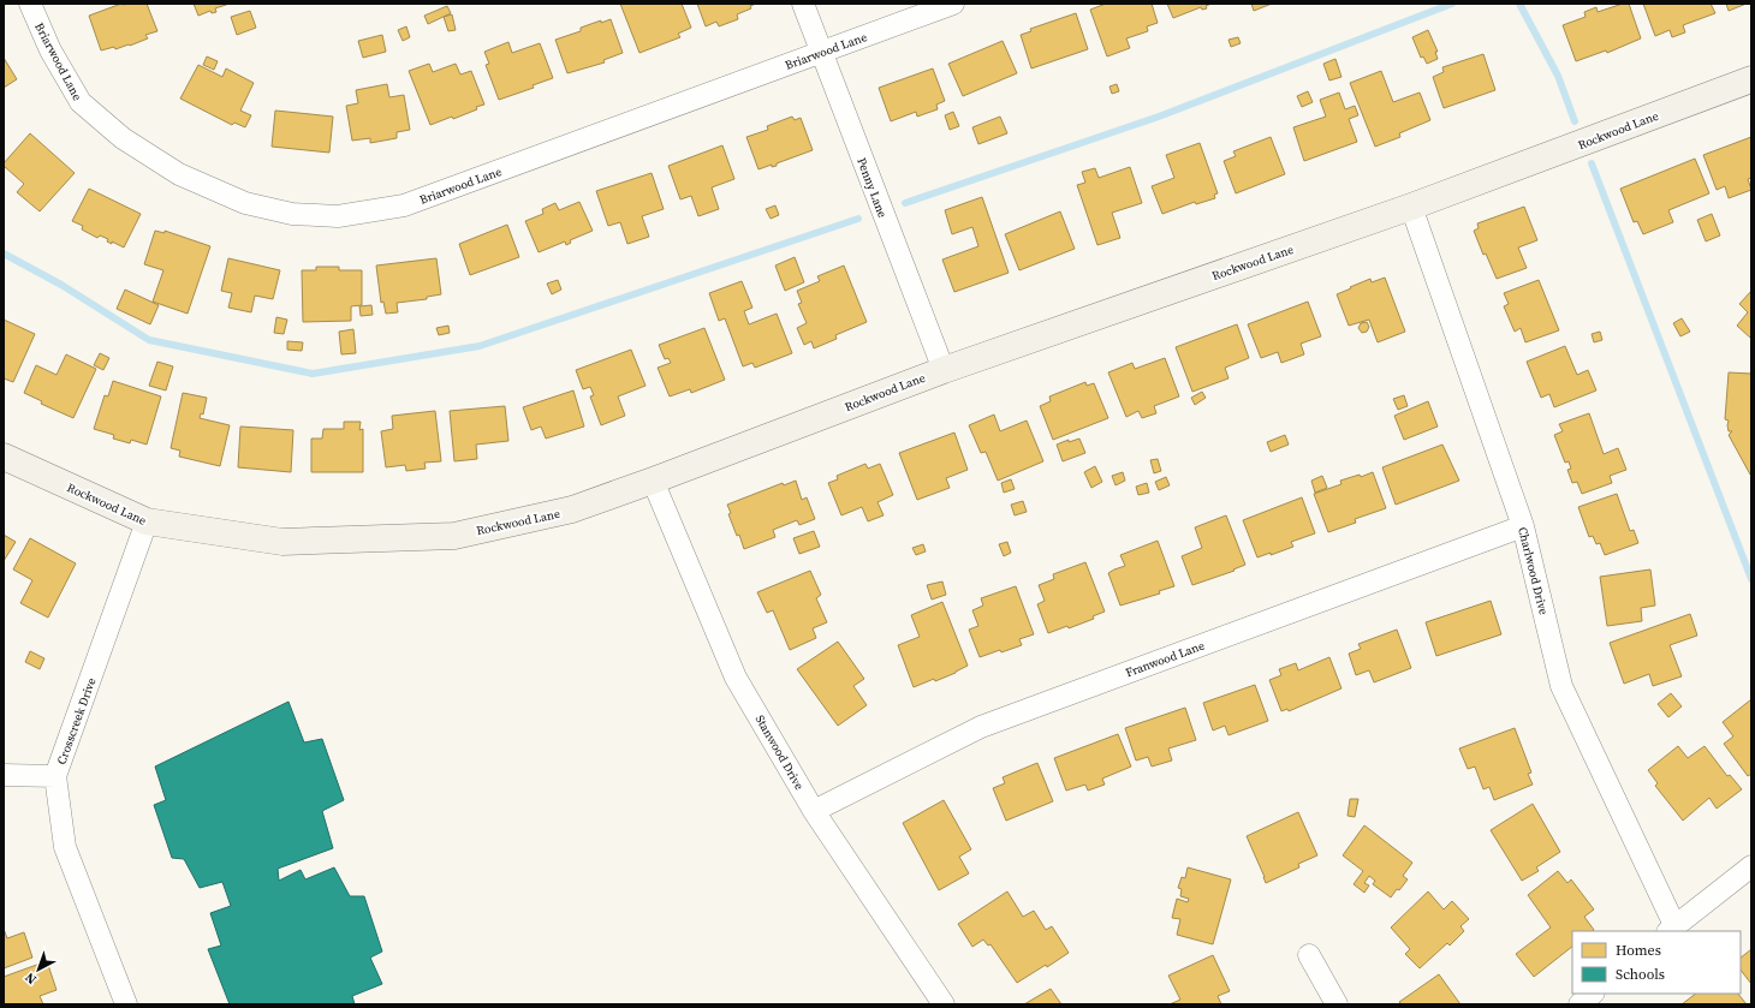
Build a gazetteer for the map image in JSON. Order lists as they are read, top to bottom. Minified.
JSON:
{"streets":{"street":["Briarwood Lane","Rockwood Lane","Penny Lane","Charlwood Drive","Franwood Lane","Crosscreek Drive","Stanwood Drive"]},"crossings":[["Briarwood Lane","Penny Lane"],["Rockwood Lane","Penny Lane"],["Rockwood Lane","Charlwood Drive"],["Rockwood Lane","Crosscreek Drive"],["Rockwood Lane","Stanwood Drive"],["Charlwood Drive","Franwood Lane"],["Franwood Lane","Stanwood Drive"]],"legend":["Homes","Schools"],"north":"bottom left"}
